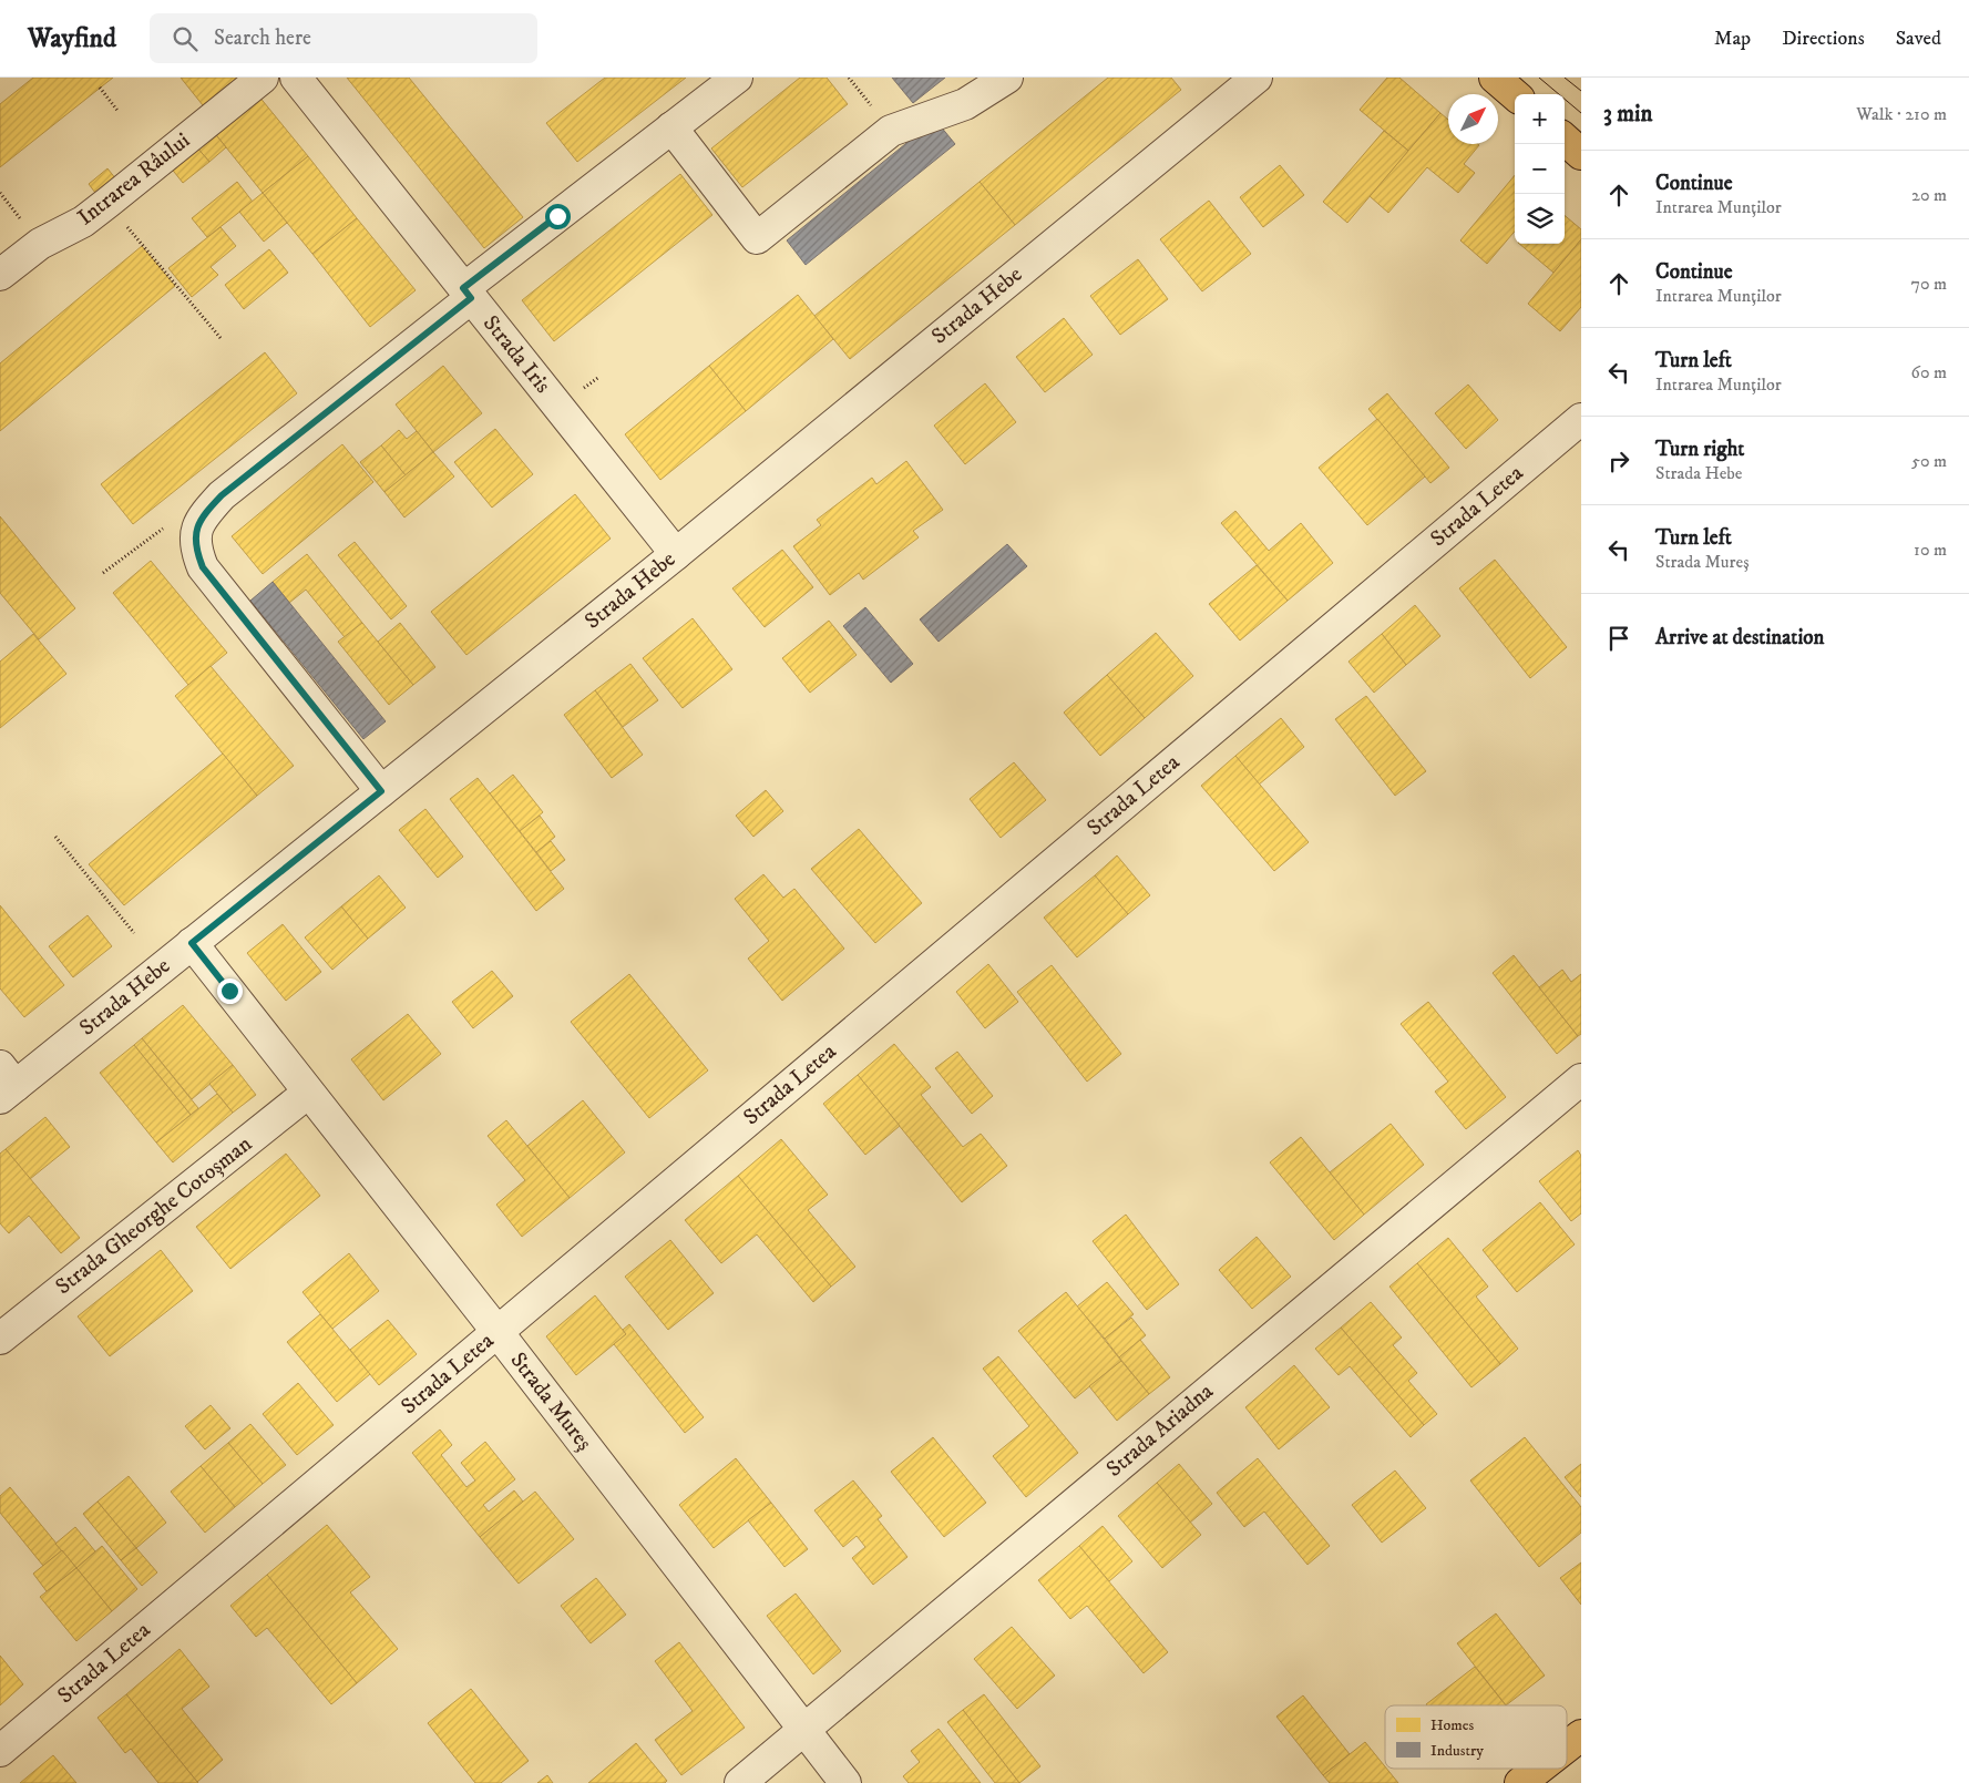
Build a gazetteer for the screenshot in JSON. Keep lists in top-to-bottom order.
{
  "streets": {
    "street": [
      "Intrarea Râului",
      "Strada Hebe",
      "Strada Iris",
      "Strada Letea",
      "Strada Gheorghe Cotoșman",
      "Strada Mureș",
      "Strada Ariadna"
    ]
  },
  "crossings": [
    ["Strada Hebe", "Strada Iris"],
    ["Strada Hebe", "Strada Mureș"],
    ["Strada Letea", "Strada Mureș"],
    ["Strada Gheorghe Cotoșman", "Strada Mureș"],
    ["Strada Mureș", "Strada Ariadna"]
  ],
  "legend": ["Homes", "Industry"],
  "north": "top right",
  "page": {
    "header": "Wayfind",
    "search": "Search here",
    "nav": ["Map", "Directions", "Saved"],
    "heading": ["3 min", "Walk · 210 m"],
    "map_buttons": ["+", "−"],
    "list": [
      ["Continue", "Intrarea Munților", "20 m"],
      ["Continue", "Intrarea Munților", "70 m"],
      ["Turn left", "Intrarea Munților", "60 m"],
      ["Turn right", "Strada Hebe", "50 m"],
      ["Turn left", "Strada Mureș", "10 m"],
      "Arrive at destination"
    ]
  }
}
